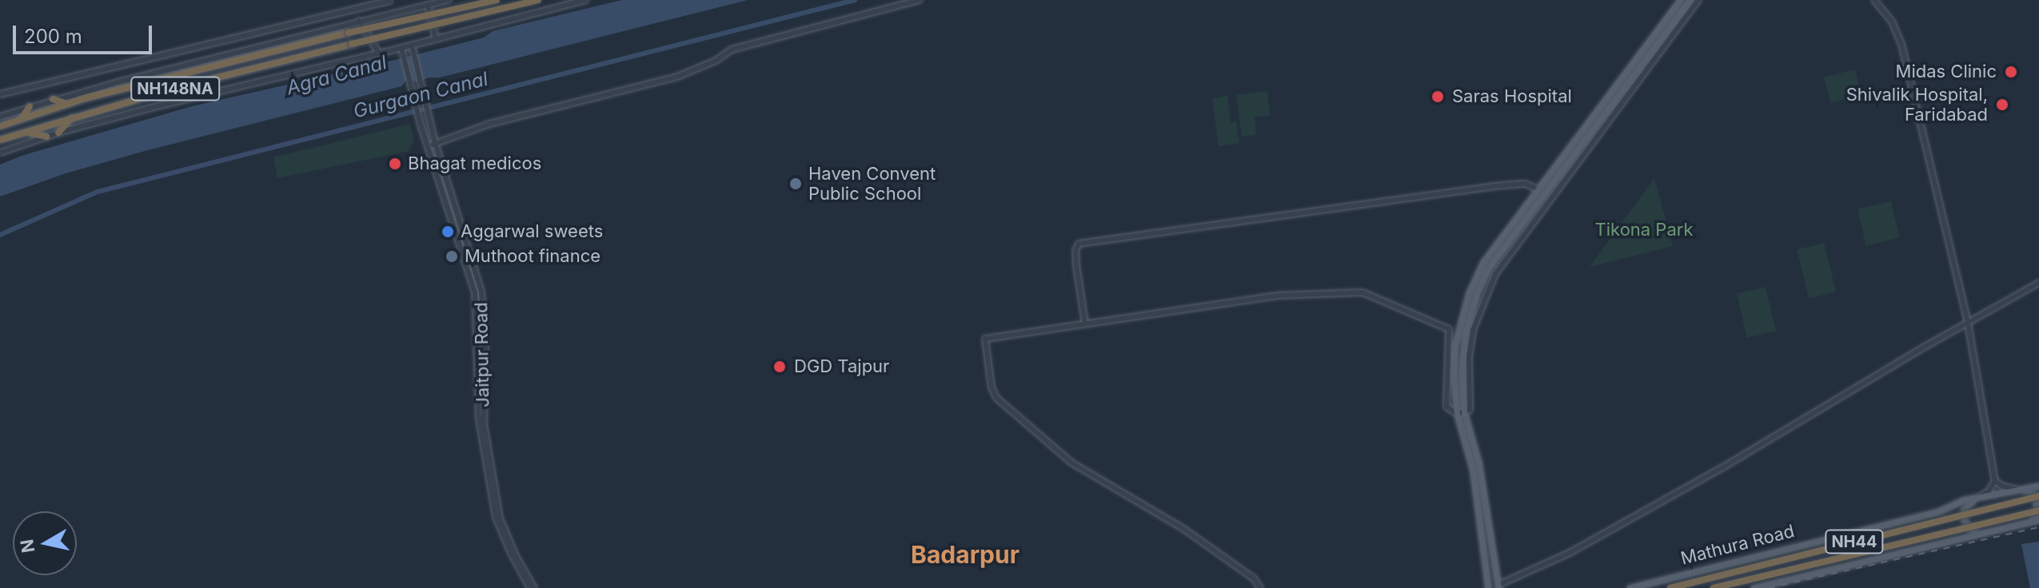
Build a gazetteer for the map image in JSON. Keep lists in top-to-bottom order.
{
  "streets": {
    "highway": ["NH148NA", "NH44", "Mathura Road"],
    "street": ["Jaitpur Road"]
  },
  "districts": ["Badarpur"],
  "water": ["Agra Canal", "Gurgaon Canal"],
  "parks": ["Tikona Park"],
  "places": [
    "Midas Clinic",
    "Saras Hospital",
    "Shivalik Hospital, Faridabad",
    "Bhagat medicos",
    "Haven Convent Public School",
    "Aggarwal sweets",
    "Muthoot finance",
    "DGD Tajpur"
  ],
  "scale_bar": "200 m",
  "north": "left"
}
